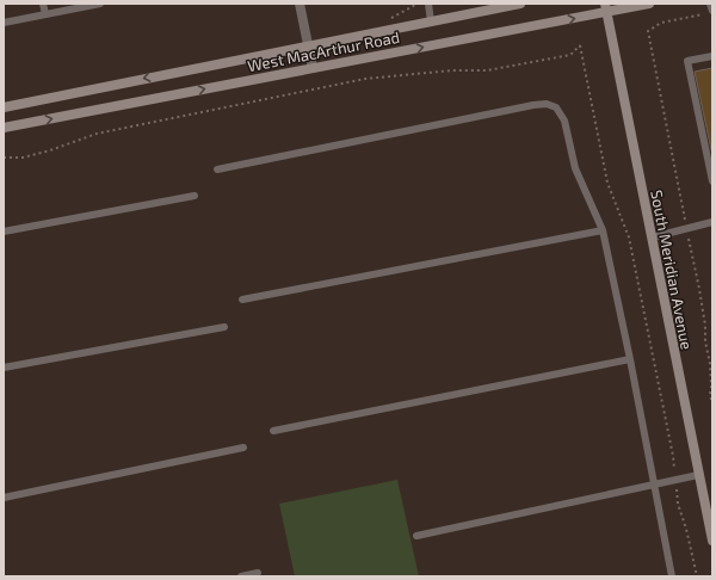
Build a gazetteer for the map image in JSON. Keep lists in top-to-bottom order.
{
  "streets": {
    "street": ["West MacArthur Road", "South Meridian Avenue"]
  },
  "crossings": [
    ["West MacArthur Road", "South Meridian Avenue"]
  ]
}
